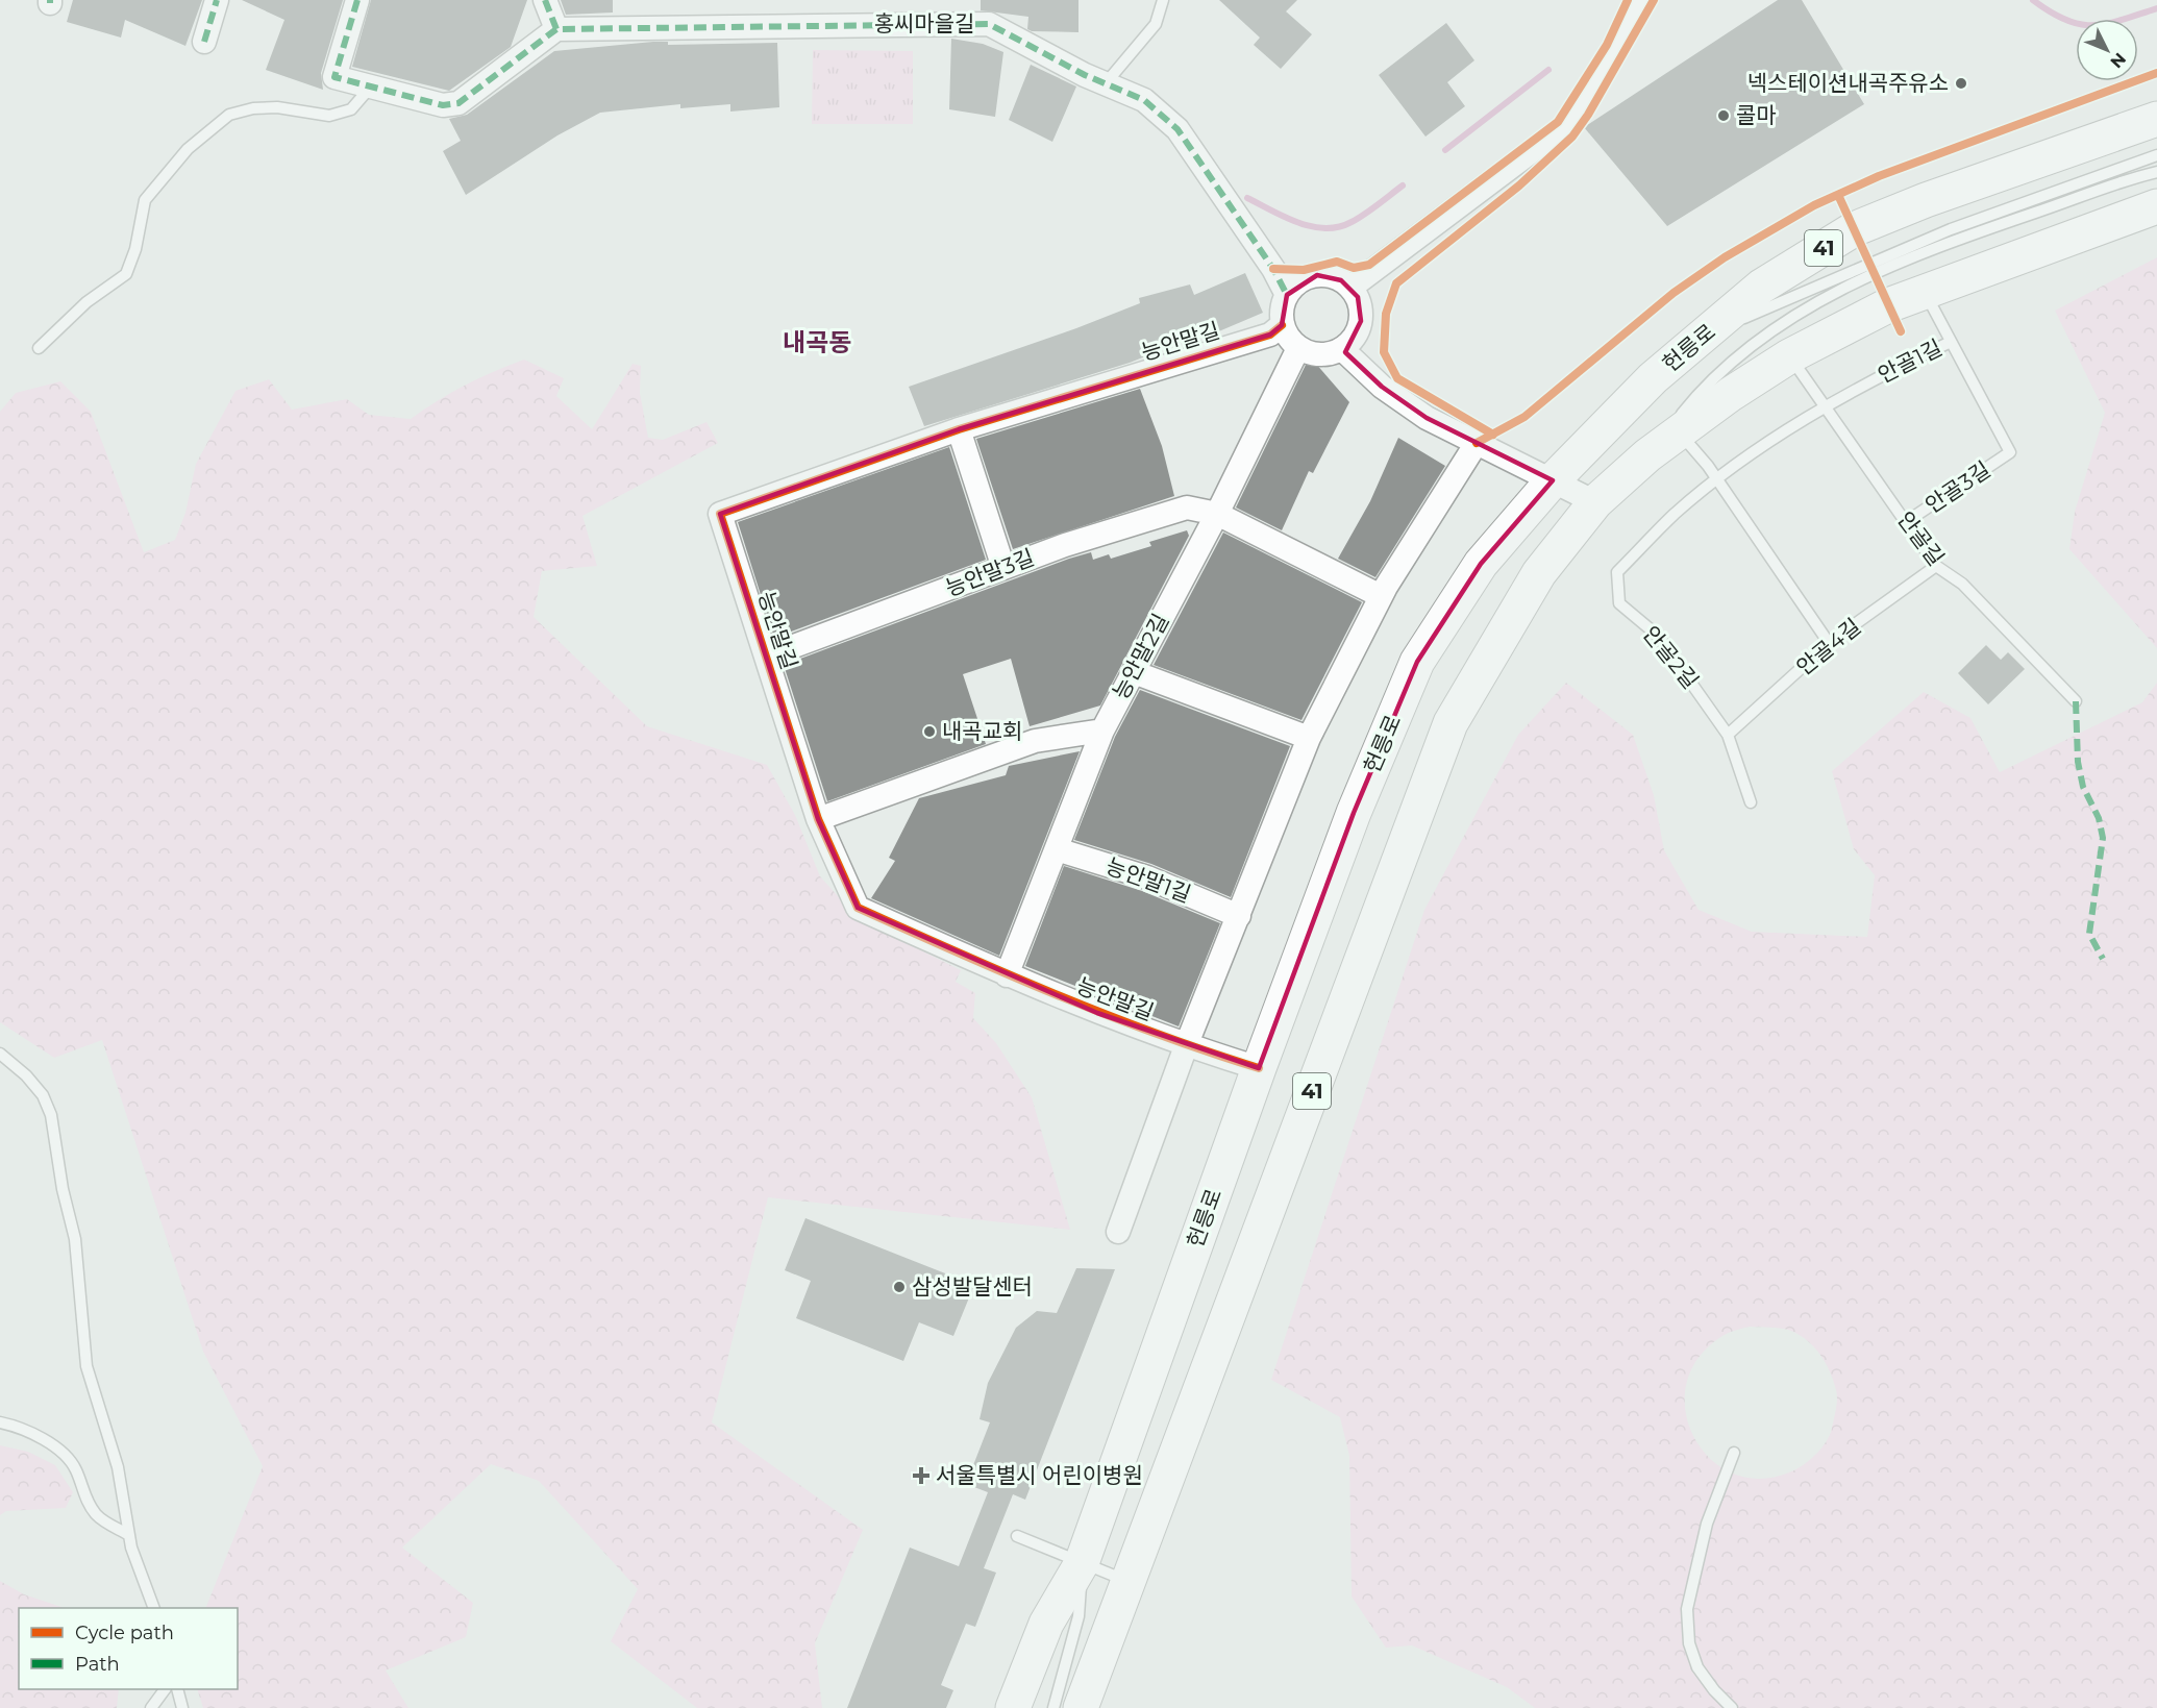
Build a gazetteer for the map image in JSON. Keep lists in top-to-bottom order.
{
  "streets": {
    "main road": ["41", "헌릉로"],
    "street": [
      "홍씨마을길",
      "능안말길",
      "능안말3길",
      "능안말2길",
      "능안말1길"
    ],
    "lane": [
      "안골1길",
      "안골3길",
      "안골길",
      "안골4길",
      "안골2길"
    ]
  },
  "crossings": [
    ["홍씨마을길", "능안말길"],
    ["홍씨마을길", "능안말2길"],
    ["41", "안골길"],
    ["능안말길", "헌릉로"],
    ["능안말길", "능안말3길"],
    ["능안말길", "능안말2길"],
    ["안골1길", "안골3길"],
    ["안골1길", "안골길"],
    ["안골1길", "안골2길"],
    ["안골3길", "안골길"],
    ["안골길", "안골4길"],
    ["안골길", "안골2길"],
    ["능안말3길", "능안말2길"],
    ["안골4길", "안골2길"],
    ["능안말2길", "능안말1길"]
  ],
  "districts": ["내곡동"],
  "places": {
    "other": [
      "넥스테이션내곡주유소",
      "콜마",
      "내곡교회",
      "삼성발달센터"
    ],
    "health": ["서울특별시 어린이병원"]
  },
  "legend": ["Cycle path", "Path"],
  "north": "bottom right"
}
